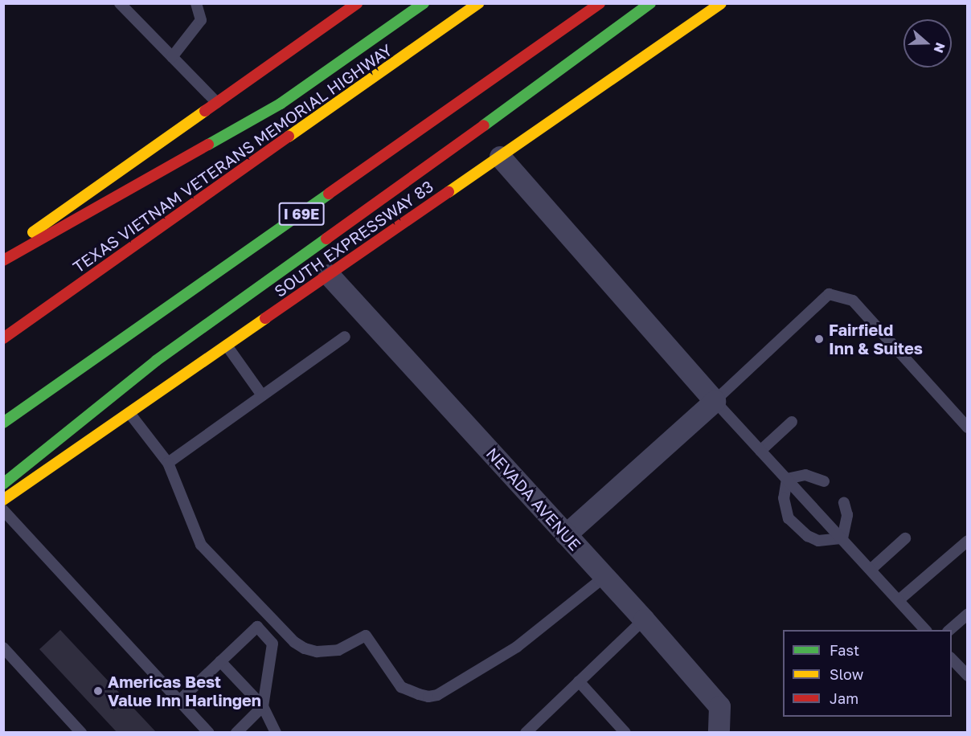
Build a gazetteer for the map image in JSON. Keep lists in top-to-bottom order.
{
  "streets": {
    "main road": ["TEXAS VIETNAM VETERANS MEMORIAL HIGHWAY", "I 69E", "SOUTH EXPRESSWAY 83"],
    "street": ["NEVADA AVENUE"]
  },
  "crossings": [
    ["SOUTH EXPRESSWAY 83", "NEVADA AVENUE"]
  ],
  "places": ["Fairfield Inn & Suites", "Americas Best Value Inn Harlingen"],
  "legend": ["Fast", "Slow", "Jam"],
  "north": "right"
}
